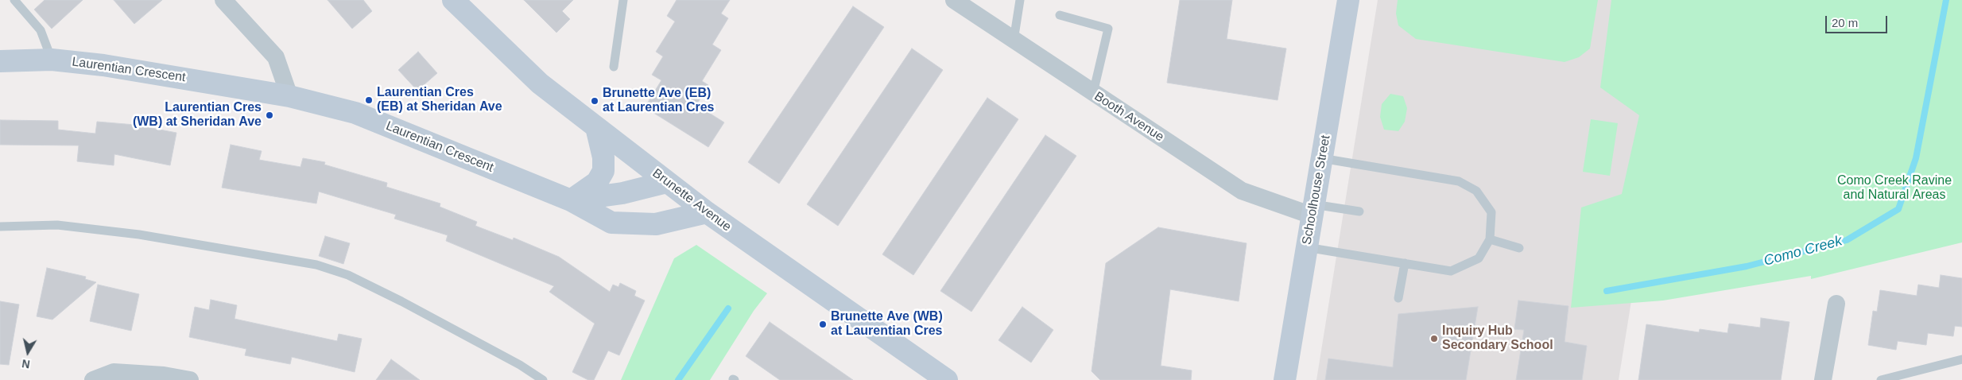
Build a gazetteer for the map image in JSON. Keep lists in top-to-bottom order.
{
  "streets": {
    "main road": ["Laurentian Crescent", "Schoolhouse Street", "Brunette Avenue"],
    "street": ["Booth Avenue"]
  },
  "crossings": [
    ["Laurentian Crescent", "Brunette Avenue"],
    ["Booth Avenue", "Schoolhouse Street"]
  ],
  "water": ["Como Creek"],
  "parks": ["Como Creek Ravine and Natural Areas"],
  "places": [
    "Laurentian Cres (EB) at Sheridan Ave",
    "Brunette Ave (EB) at Laurentian Cres",
    "Laurentian Cres (WB) at Sheridan Ave",
    "Brunette Ave (WB) at Laurentian Cres",
    "Inquiry Hub Secondary School"
  ],
  "scale_bar": "20 m",
  "north": "bottom"
}
